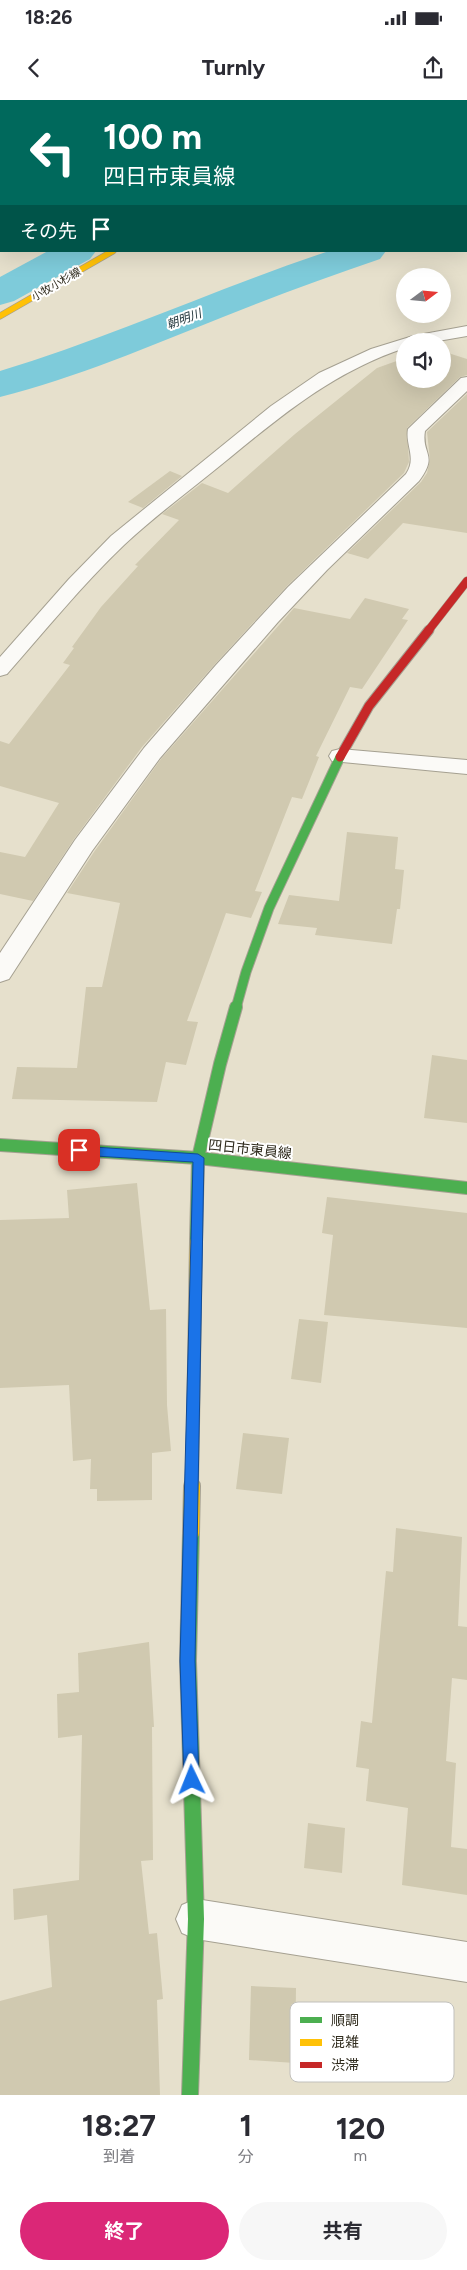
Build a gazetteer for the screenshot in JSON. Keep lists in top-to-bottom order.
{
  "streets": {
    "street": ["小牧小杉線", "四日市東員線"]
  },
  "water": ["朝明川"],
  "legend": ["順調", "混雑", "渋滞"],
  "north": "right",
  "page": {
    "status": "18:26",
    "header": "Turnly",
    "turn": ["100 m", "四日市東員線"],
    "then": "その先",
    "eta": [
      "18:27",
      "到着",
      "1",
      "分",
      "120",
      "m"
    ],
    "buttons": ["終了", "共有"]
  }
}
